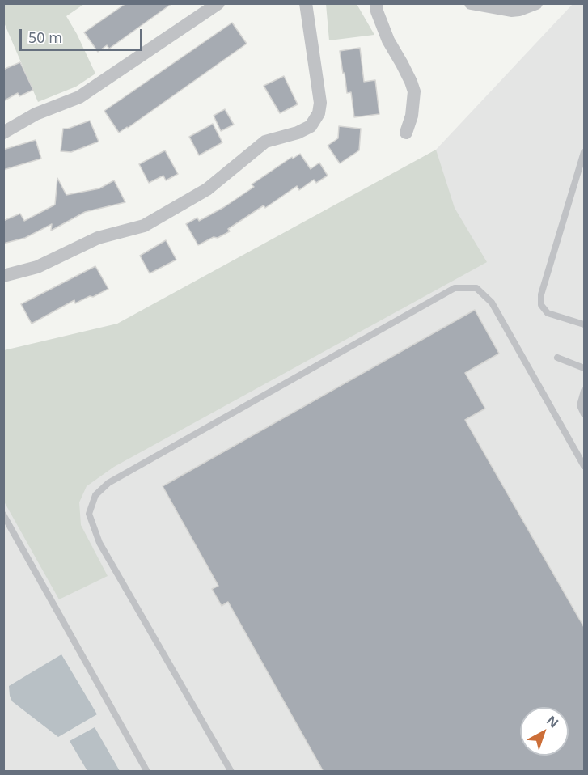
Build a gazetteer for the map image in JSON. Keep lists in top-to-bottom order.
{
  "scale_bar": "50 m",
  "north": "top right"
}
